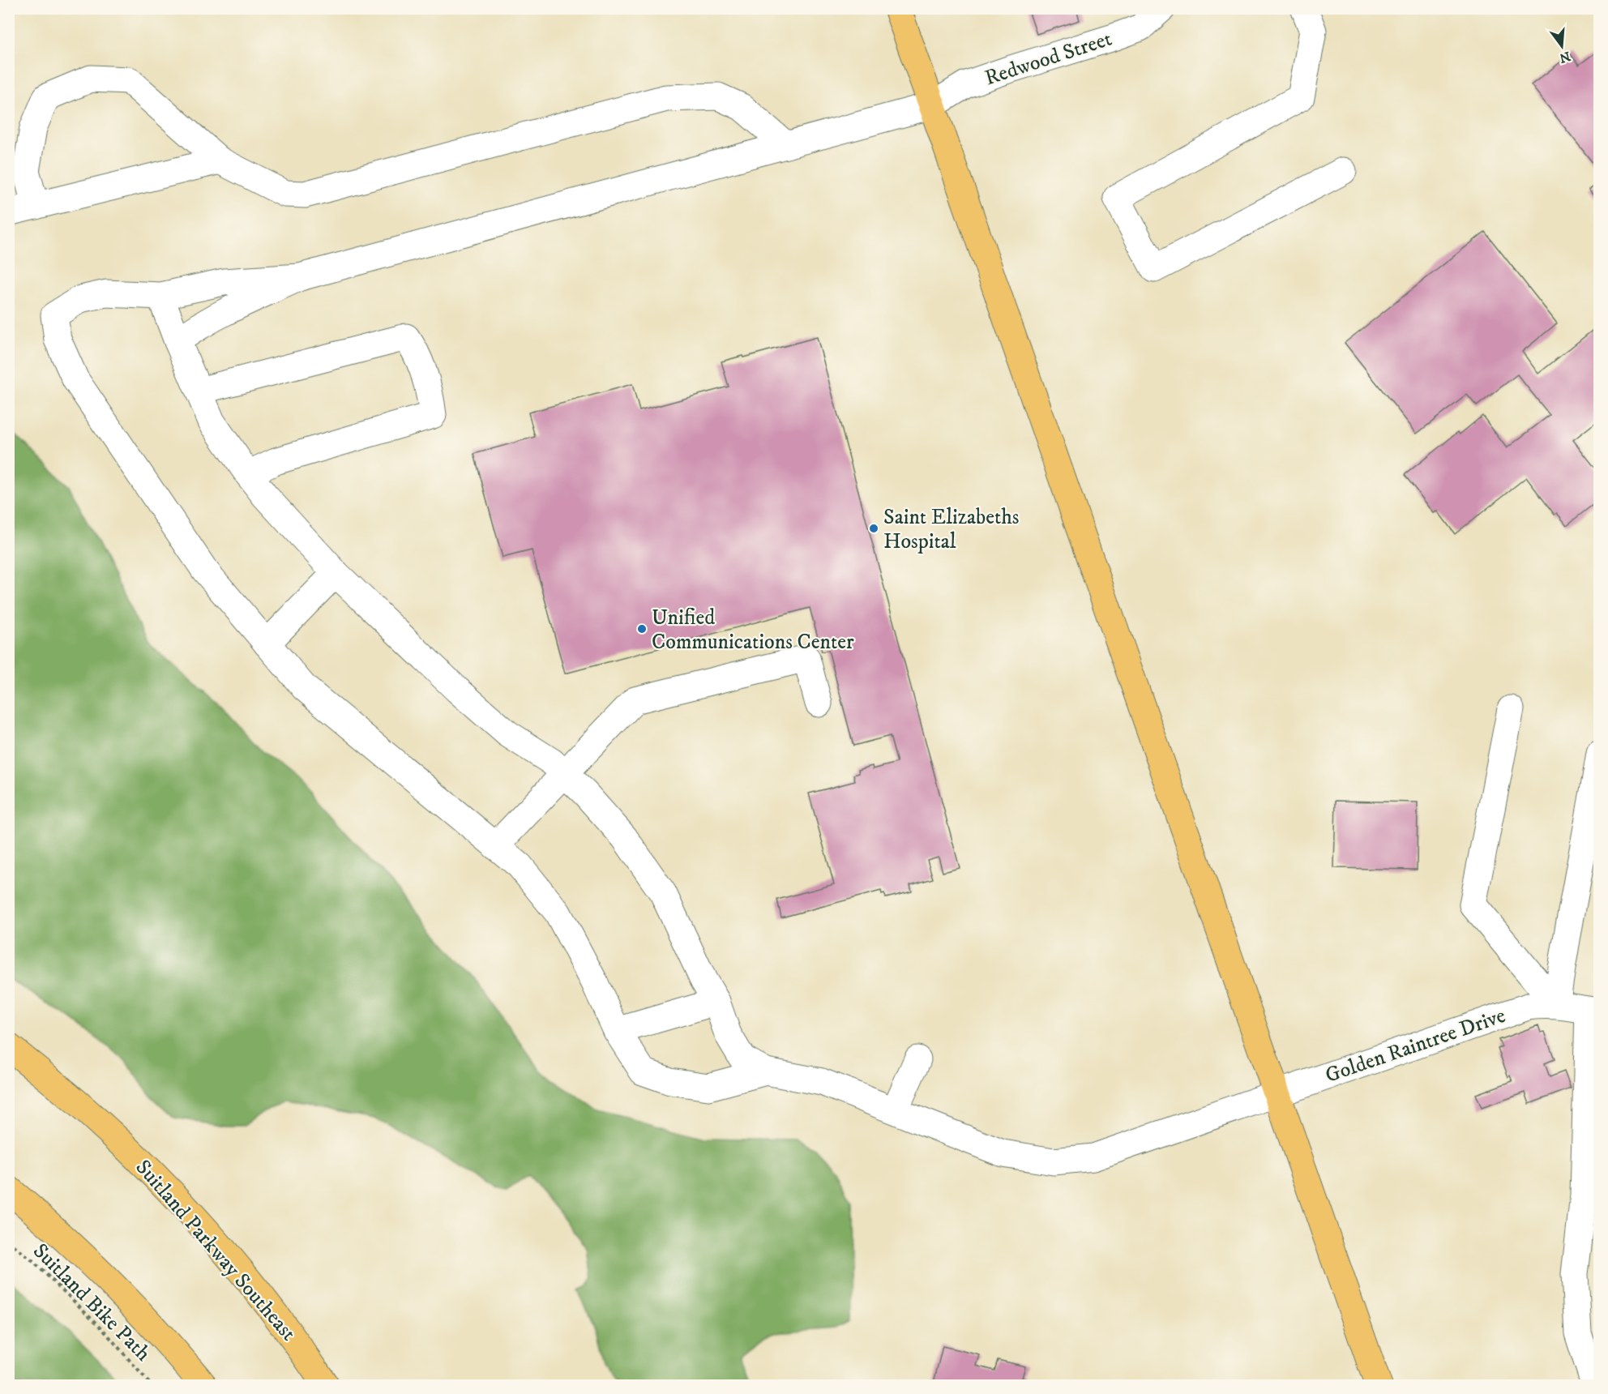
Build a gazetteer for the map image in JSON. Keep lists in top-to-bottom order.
{
  "streets": {
    "main road": ["Suitland Parkway Southeast"],
    "lane": ["Redwood Street", "Golden Raintree Drive"],
    "path": ["Suitland Bike Path"]
  },
  "places": ["Saint Elizabeths Hospital", "Unified Communications Center"],
  "north": "bottom"
}
